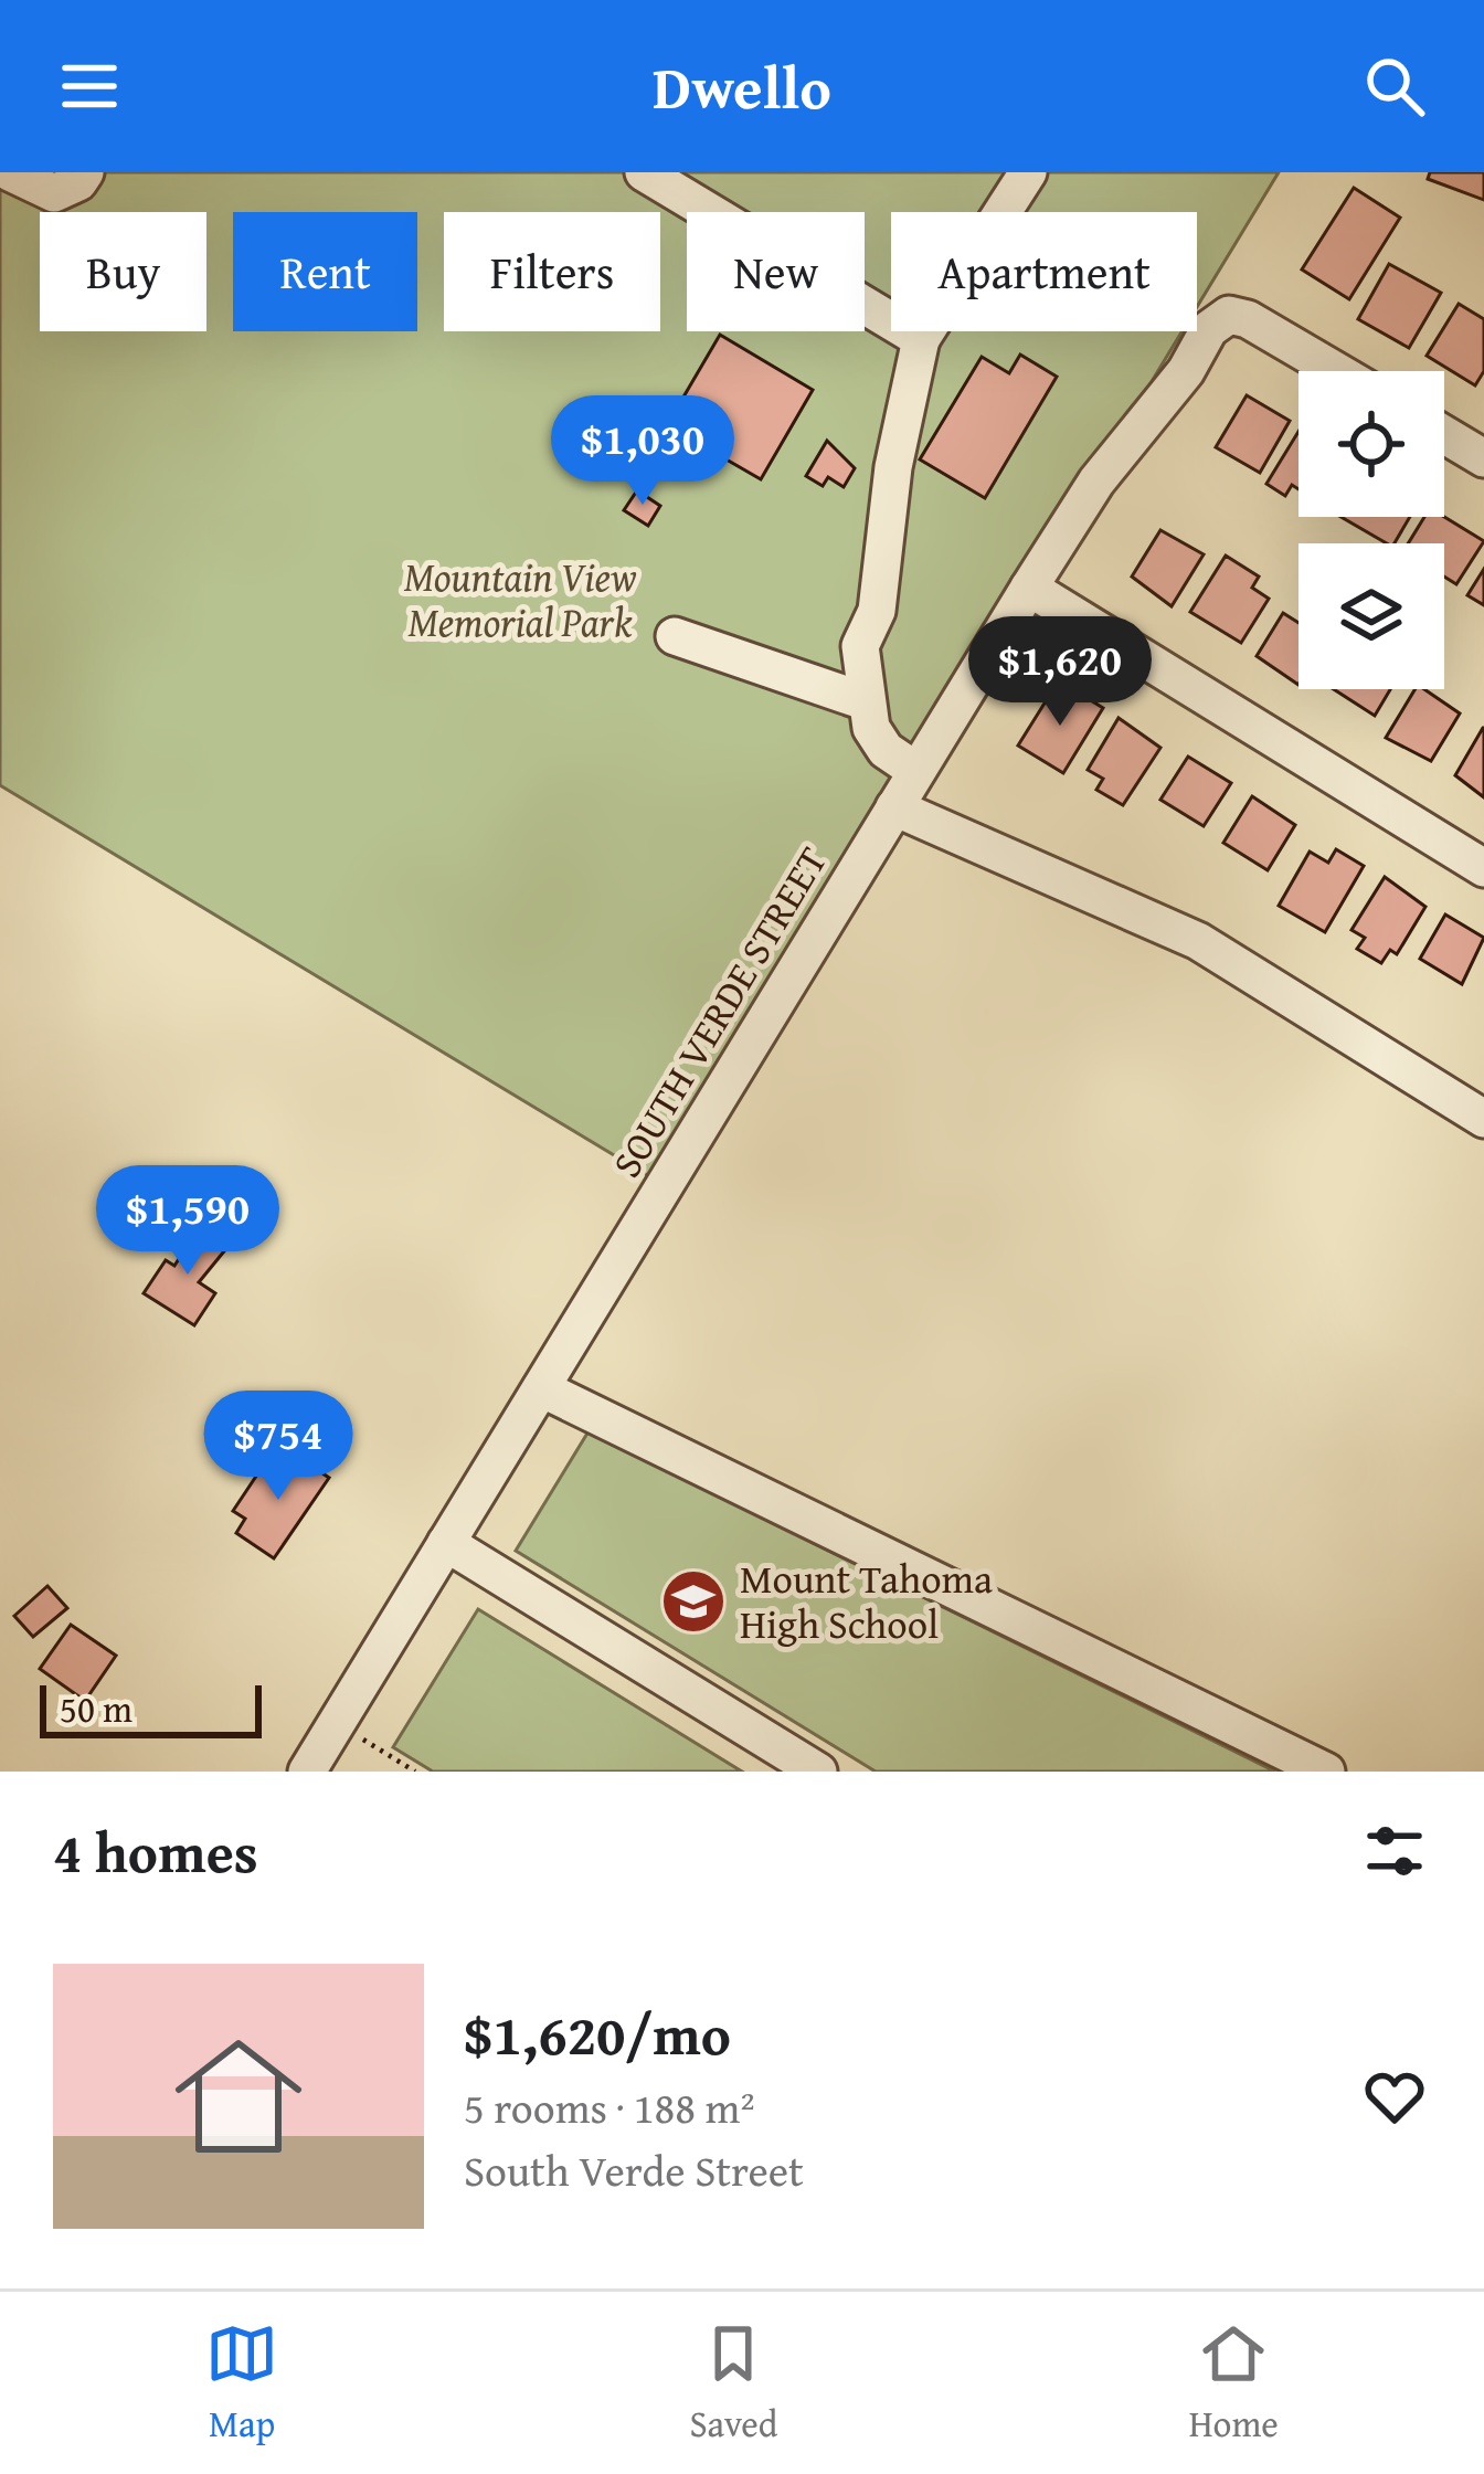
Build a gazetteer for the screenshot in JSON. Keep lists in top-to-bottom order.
{
  "streets": {
    "street": ["SOUTH VERDE STREET"]
  },
  "parks": ["Mountain View Memorial Park"],
  "places": {
    "school or university": ["Mount Tahoma High School"]
  },
  "scale_bar": "50 m",
  "page": {
    "header": "Dwello",
    "chip": [
      "Buy",
      "Rent",
      "Filters",
      "New",
      "Apartment"
    ],
    "price": [
      "$1,030",
      "$1,620",
      "$1,590",
      "$754"
    ],
    "scale": "50 m",
    "heading": "4 homes",
    "list": [
      {
        "name": "$1,620/mo",
        "note": "5 rooms · 188 m² · South Verde Street"
      }
    ],
    "tabs": ["Map", "Saved", "Home"]
  }
}
